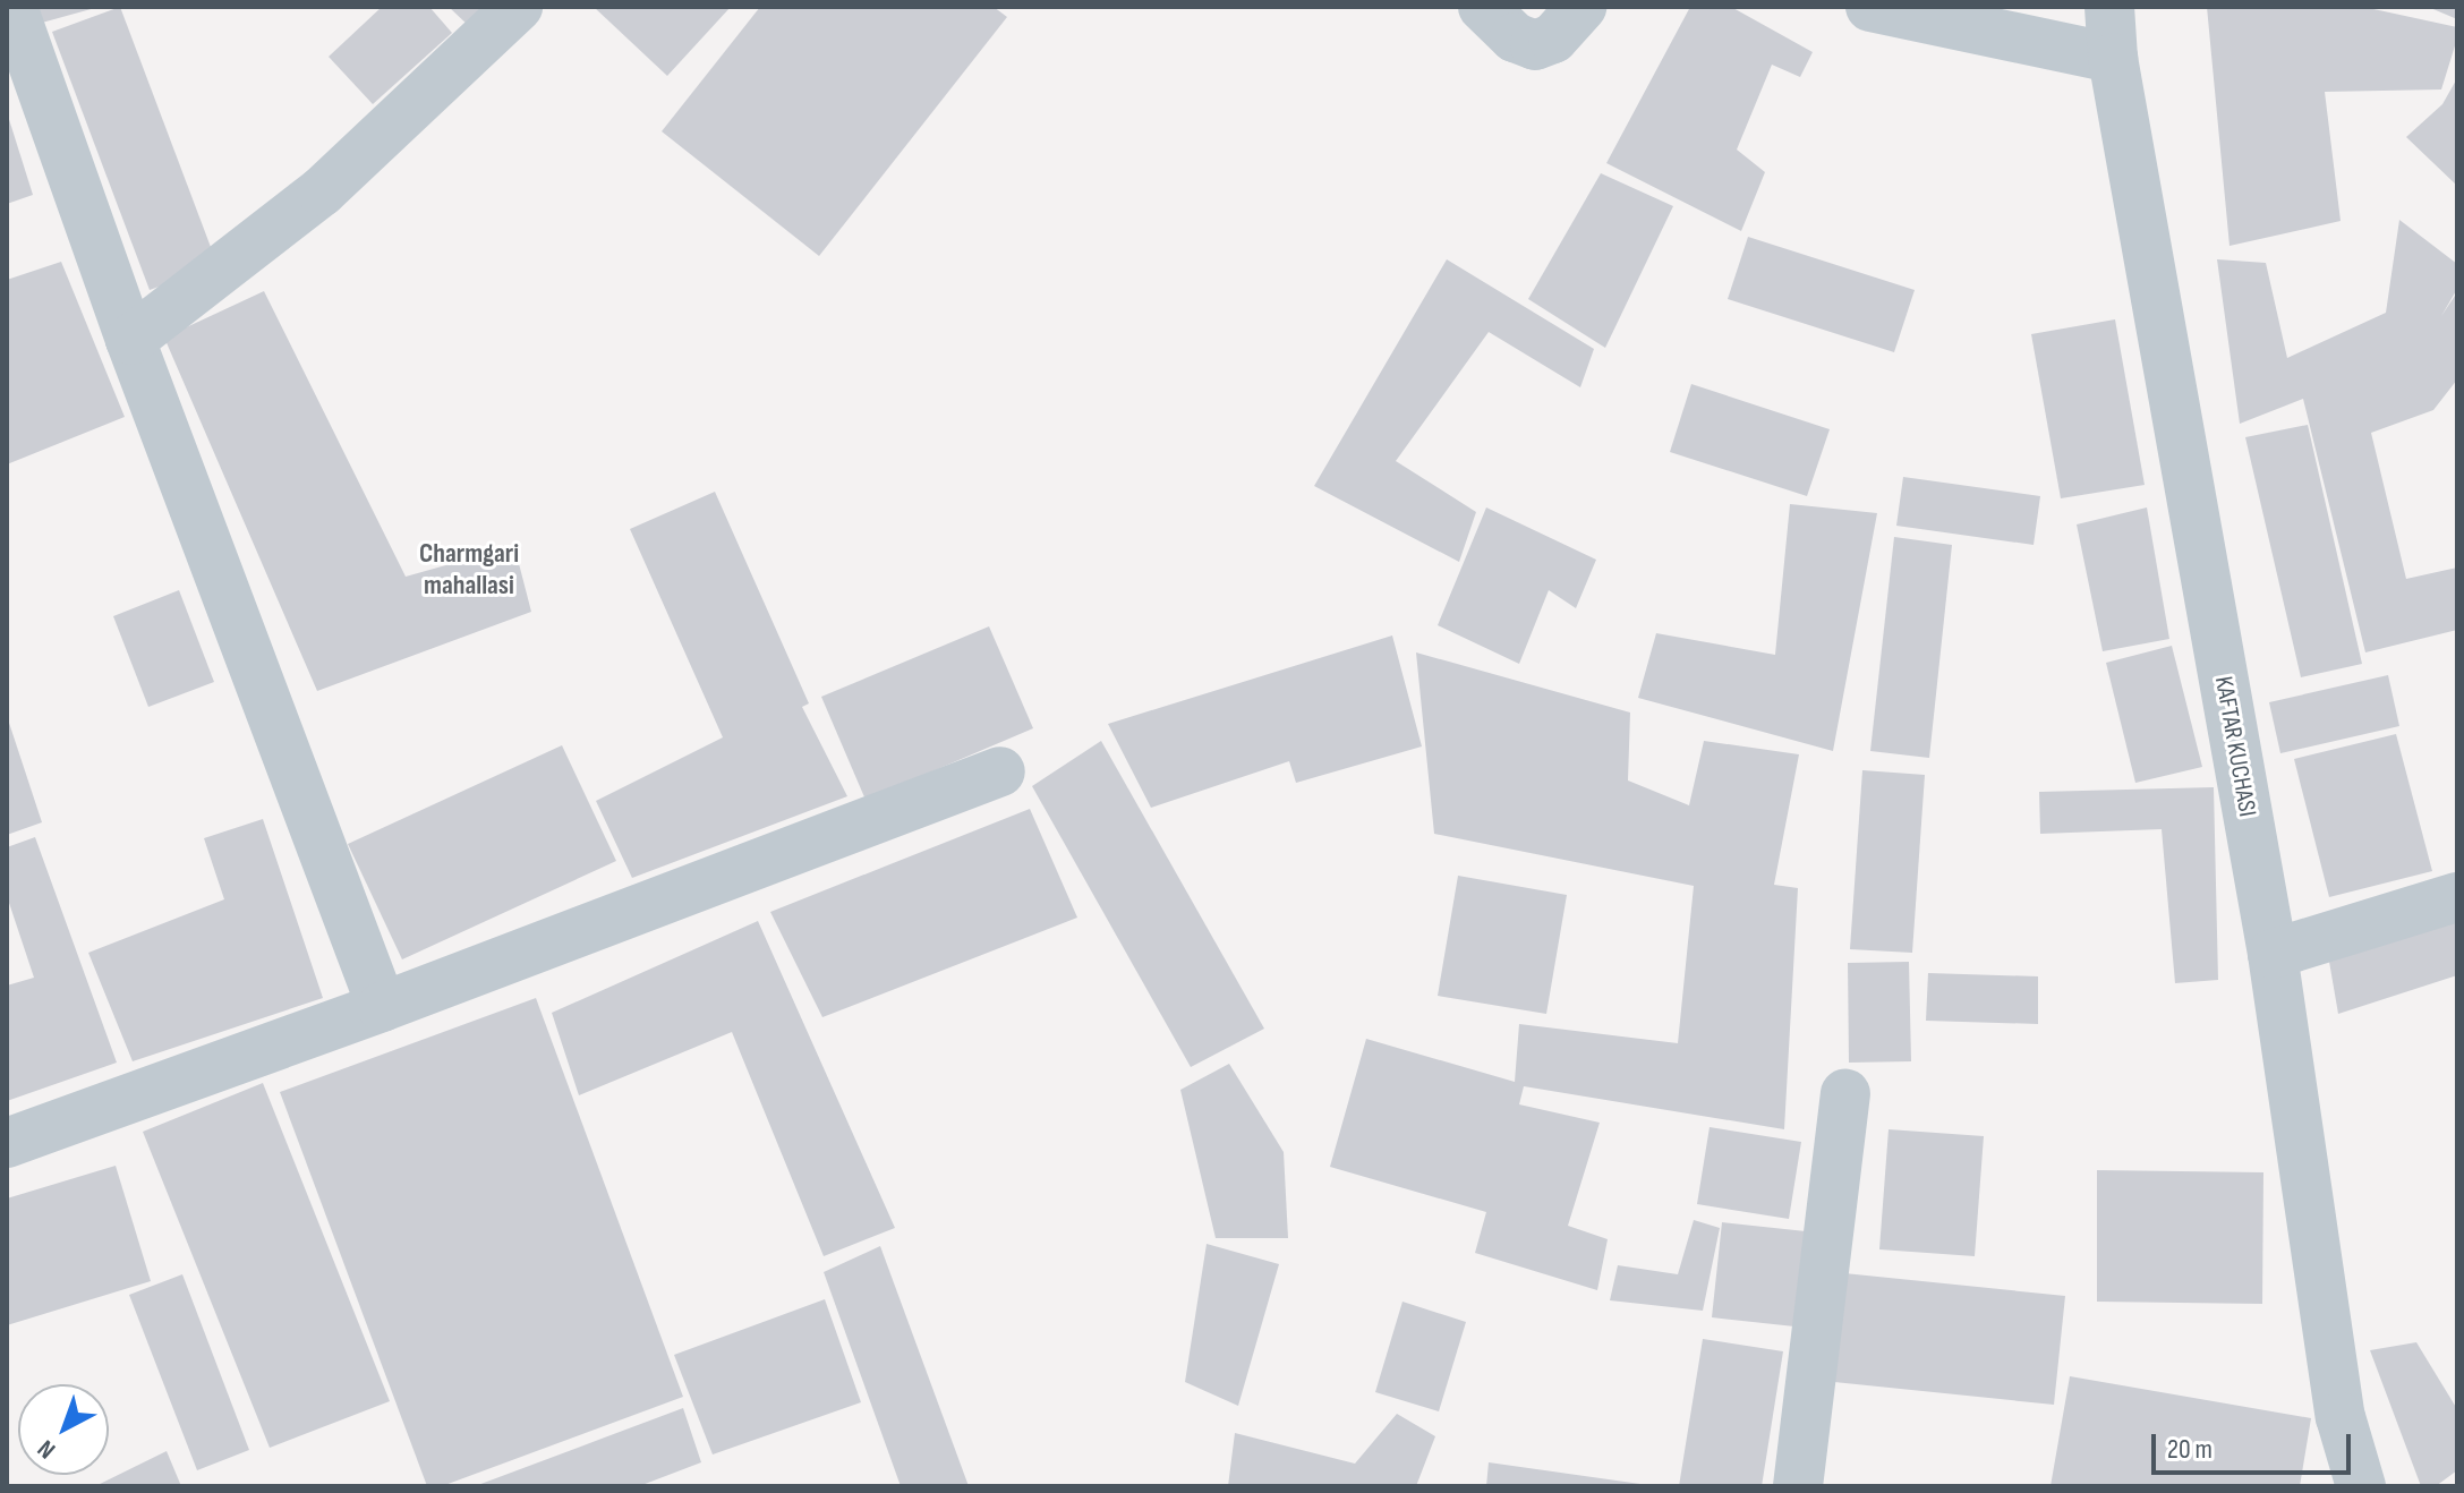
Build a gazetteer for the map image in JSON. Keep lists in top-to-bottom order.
{
  "streets": {
    "street": ["KAFTAR KUCHASI"]
  },
  "districts": ["Charmgari mahallasi"],
  "scale_bar": "20 m",
  "north": "bottom left"
}
